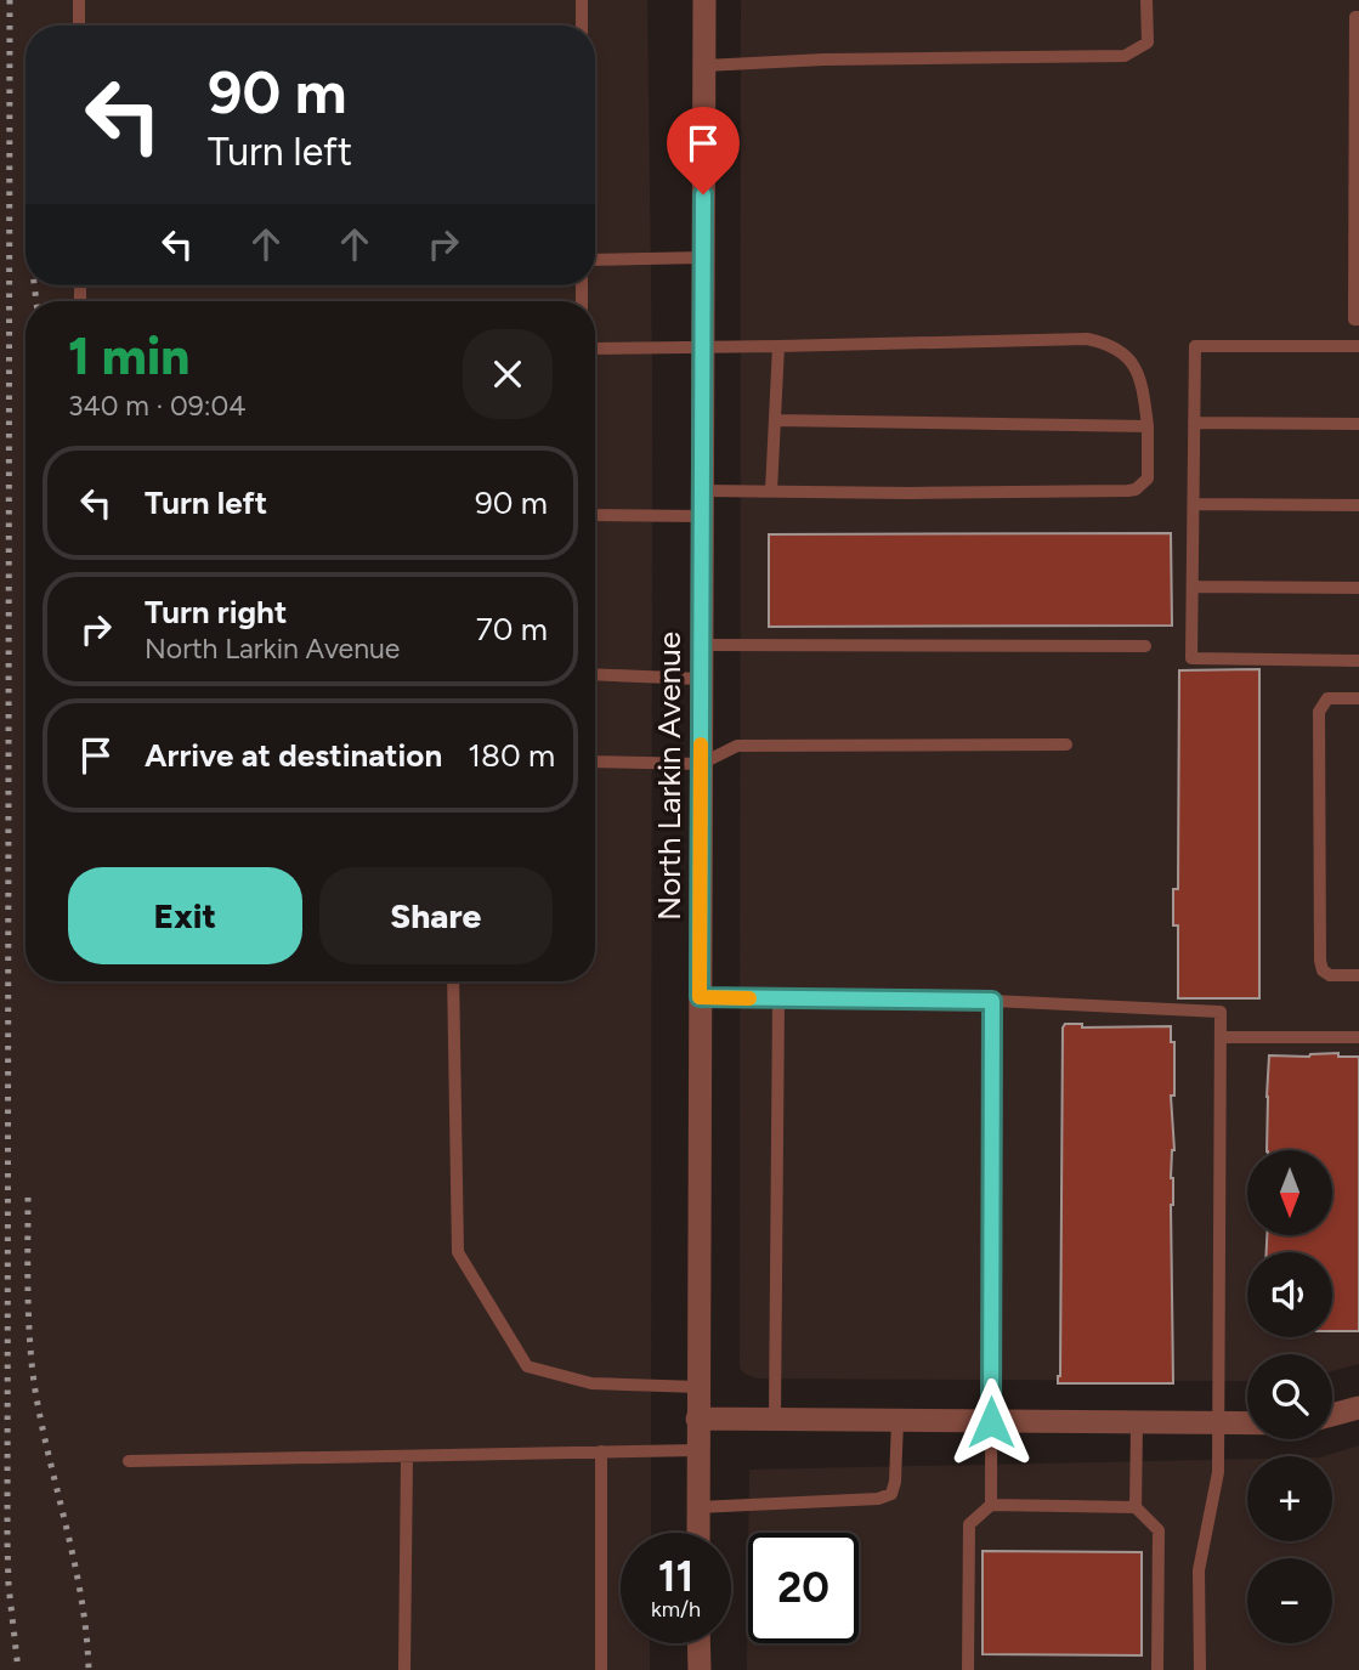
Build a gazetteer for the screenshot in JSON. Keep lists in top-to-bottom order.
{
  "streets": {
    "street": ["North Larkin Avenue"]
  },
  "north": "bottom",
  "page": {
    "turn": ["90 m", "Turn left"],
    "heading": ["1 min", "340 m · 09:04"],
    "list": [
      {
        "name": "Turn left",
        "value": "90 m"
      },
      {
        "name": "Turn right",
        "note": "North Larkin Avenue",
        "value": "70 m"
      },
      {
        "name": "Arrive at destination",
        "value": "180 m"
      }
    ],
    "buttons": ["Exit", "Share"],
    "map_buttons": ["+", "−"],
    "speed": "11 km/h",
    "limit": "20"
  }
}
